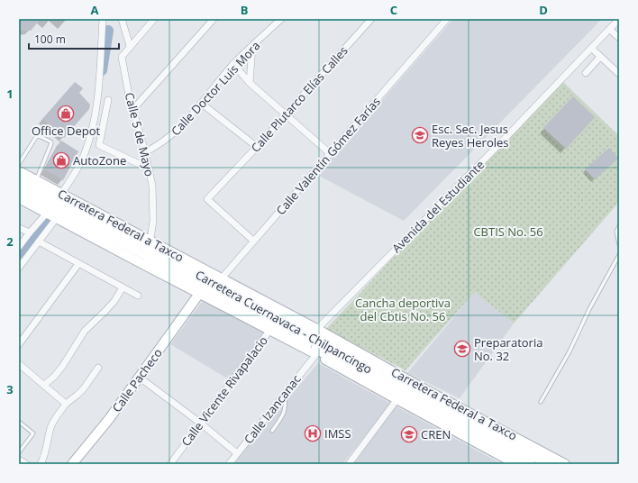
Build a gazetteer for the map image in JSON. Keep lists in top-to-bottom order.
{
  "streets": {
    "main road": ["Carretera Cuernavaca - Chilpancingo"],
    "street": [
      "Calle Doctor Luis Mora",
      "Calle Plutarco Elías Calles",
      "Calle 5 de Mayo",
      "Calle Valentín Gómez Farías",
      "Avenida del Estudiante",
      "Carretera Federal a Taxco",
      "Calle Pacheco",
      "Calle Vicente Rivapalacio",
      "Calle Izancanac"
    ]
  },
  "crossings": [
    ["Calle Doctor Luis Mora", "Calle 5 de Mayo"],
    ["Calle Plutarco Elías Calles", "Calle Valentín Gómez Farías"],
    ["Calle 5 de Mayo", "Carretera Federal a Taxco"],
    ["Calle 5 de Mayo", "Carretera Cuernavaca - Chilpancingo"],
    ["Calle Valentín Gómez Farías", "Carretera Federal a Taxco"],
    ["Calle Valentín Gómez Farías", "Carretera Cuernavaca - Chilpancingo"],
    ["Calle Valentín Gómez Farías", "Calle Pacheco"],
    ["Avenida del Estudiante", "Carretera Federal a Taxco"],
    ["Avenida del Estudiante", "Carretera Cuernavaca - Chilpancingo"],
    ["Avenida del Estudiante", "Calle Izancanac"],
    ["Carretera Federal a Taxco", "Carretera Cuernavaca - Chilpancingo"],
    ["Carretera Federal a Taxco", "Calle Pacheco"],
    ["Carretera Federal a Taxco", "Calle Izancanac"],
    ["Carretera Cuernavaca - Chilpancingo", "Calle Pacheco"],
    ["Carretera Cuernavaca - Chilpancingo", "Calle Vicente Rivapalacio"],
    ["Carretera Cuernavaca - Chilpancingo", "Calle Izancanac"]
  ],
  "parks": ["CBTIS No. 56", "Cancha deportiva del Cbtis No. 56"],
  "places": {
    "shop": ["Office Depot", "AutoZone"],
    "school or university": ["Esc. Sec. Jesus Reyes Heroles", "Preparatoria No. 32", "CREN"],
    "hospital": ["IMSS"]
  },
  "scale_bar": "100 m",
  "grid": {
    "columns": [
      "A",
      "B",
      "C",
      "D"
    ],
    "rows": ["1", "2", "3"]
  }
}
